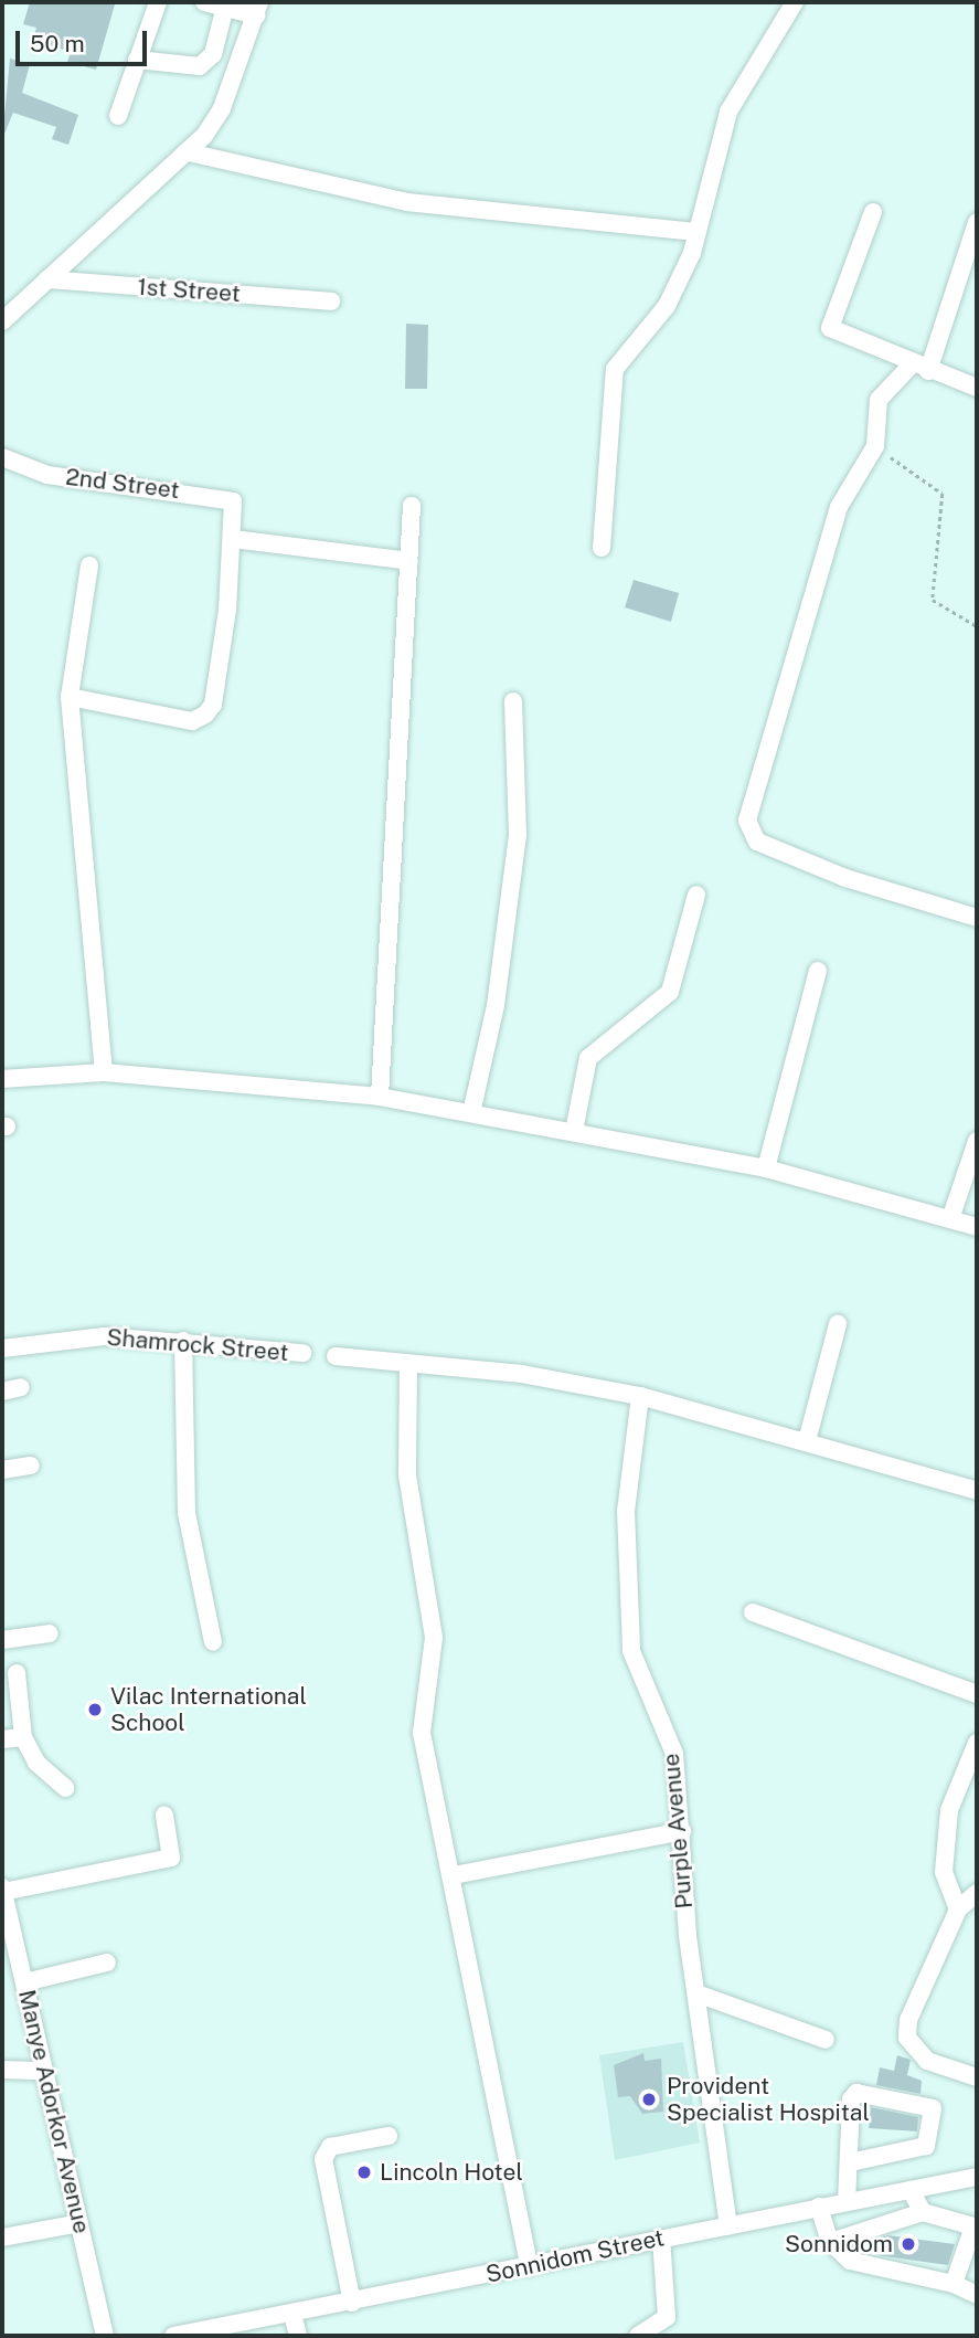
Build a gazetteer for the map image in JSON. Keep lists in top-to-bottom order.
{
  "streets": {
    "street": [
      "1st Street",
      "2nd Street",
      "Shamrock Street",
      "Purple Avenue",
      "Manye Adorkor Avenue",
      "Sonnidom Street"
    ]
  },
  "crossings": [
    ["Purple Avenue", "Sonnidom Street"]
  ],
  "places": [
    "Vilac International School",
    "Provident Specialist Hospital",
    "Lincoln Hotel",
    "Sonnidom"
  ],
  "scale_bar": "50 m"
}
